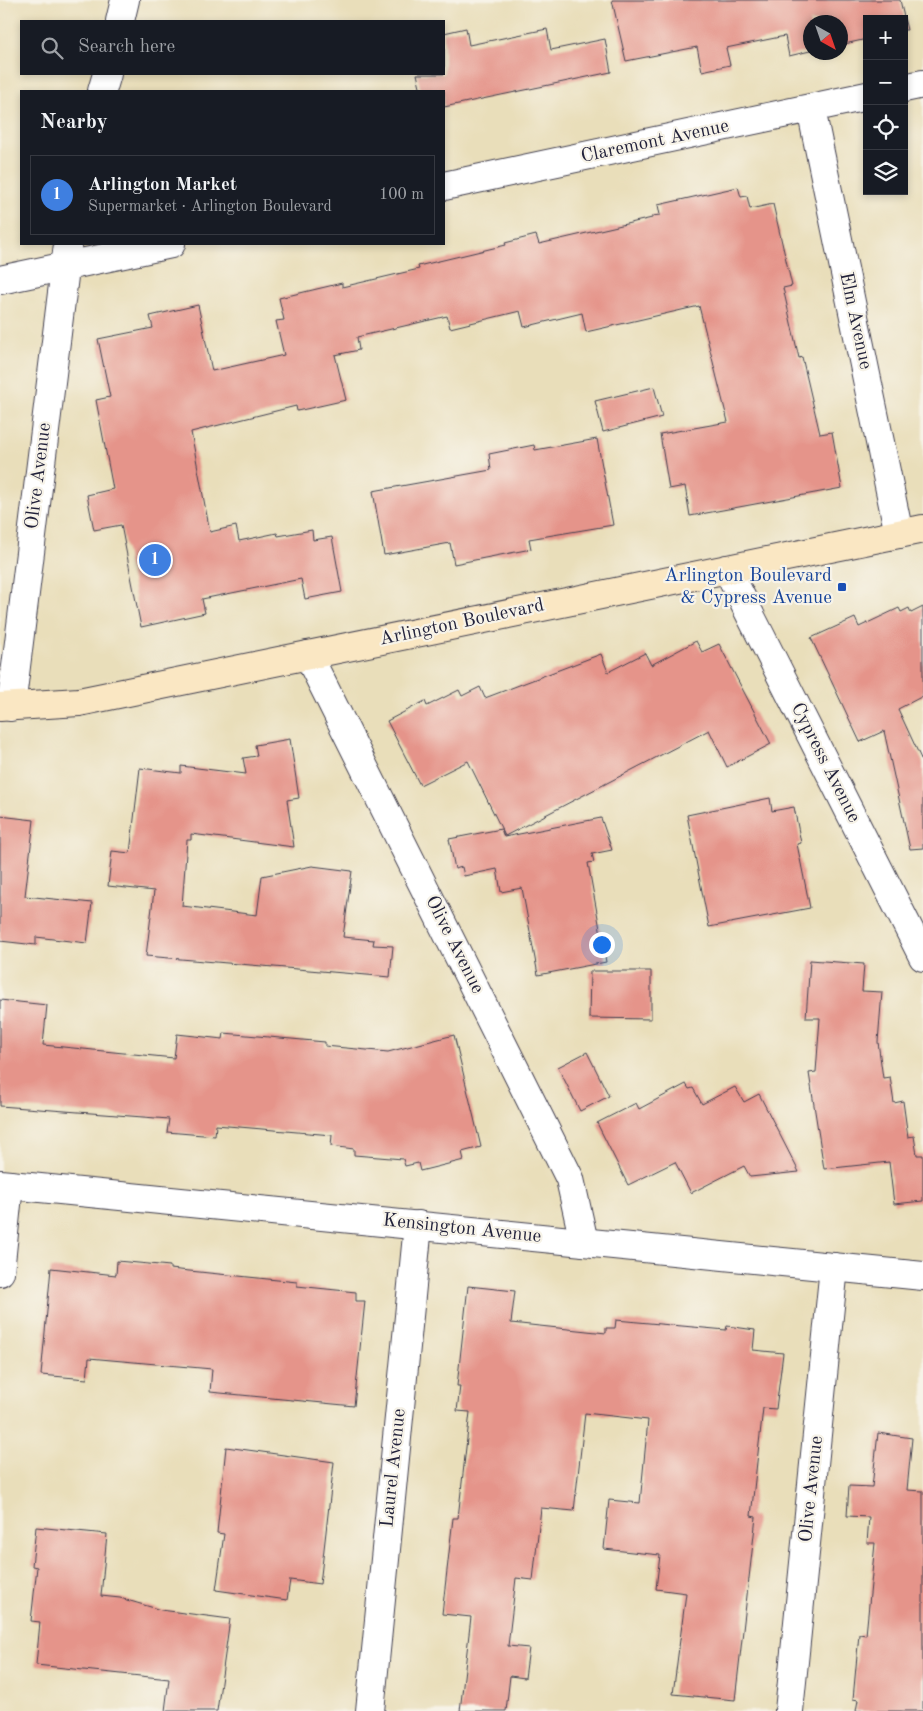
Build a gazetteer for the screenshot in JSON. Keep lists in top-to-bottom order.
{
  "streets": {
    "main road": ["Arlington Boulevard"],
    "street": [
      "Claremont Avenue",
      "Elm Avenue",
      "Olive Avenue",
      "Cypress Avenue",
      "Kensington Avenue",
      "Laurel Avenue"
    ]
  },
  "crossings": [
    ["Claremont Avenue", "Elm Avenue"],
    ["Elm Avenue", "Arlington Boulevard"],
    ["Olive Avenue", "Arlington Boulevard"],
    ["Olive Avenue", "Kensington Avenue"],
    ["Arlington Boulevard", "Cypress Avenue"],
    ["Kensington Avenue", "Laurel Avenue"]
  ],
  "places": {
    "transit": ["Arlington Boulevard & Cypress Avenue"]
  },
  "north": "bottom right",
  "page": {
    "map_buttons": ["+", "−"],
    "search": "Search here",
    "heading": "Nearby",
    "list": [
      {
        "mark": "1",
        "name": "Arlington Market",
        "note": "Supermarket · Arlington Boulevard",
        "value": "100 m"
      }
    ],
    "pins": "1"
  }
}
